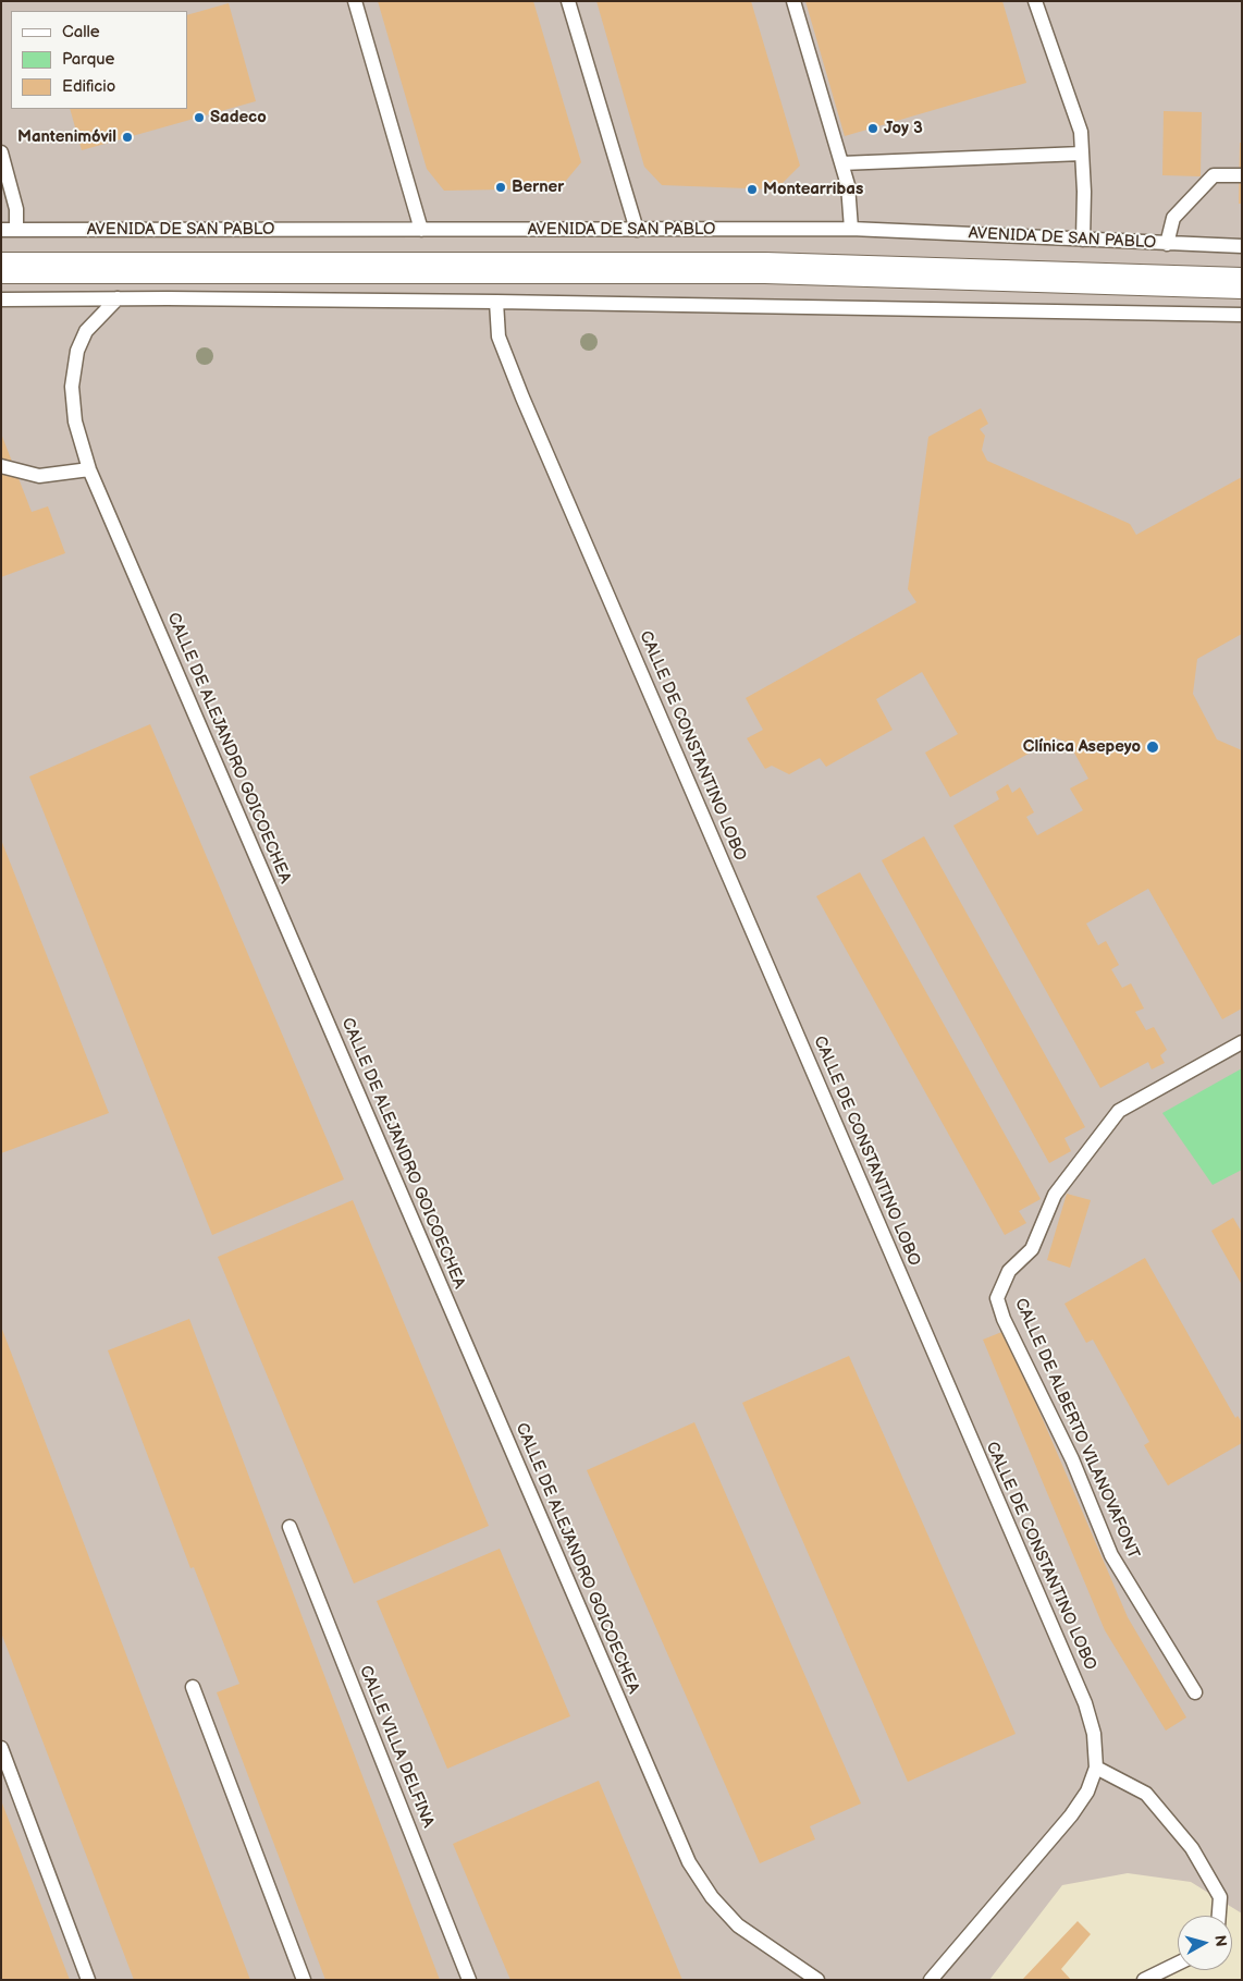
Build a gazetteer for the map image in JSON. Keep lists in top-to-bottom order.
{
  "streets": {
    "lane": [
      "AVENIDA DE SAN PABLO",
      "CALLE DE CONSTANTINO LOBO",
      "CALLE DE ALEJANDRO GOICOECHEA",
      "CALLE DE ALBERTO VILANOVAFONT",
      "CALLE VILLA DELFINA"
    ]
  },
  "places": [
    "Sadeco",
    "Joy 3",
    "Mantenimóvil",
    "Berner",
    "Montearribas",
    "Clínica Asepeyo"
  ],
  "legend": ["Calle", "Parque", "Edificio"],
  "north": "right"
}
